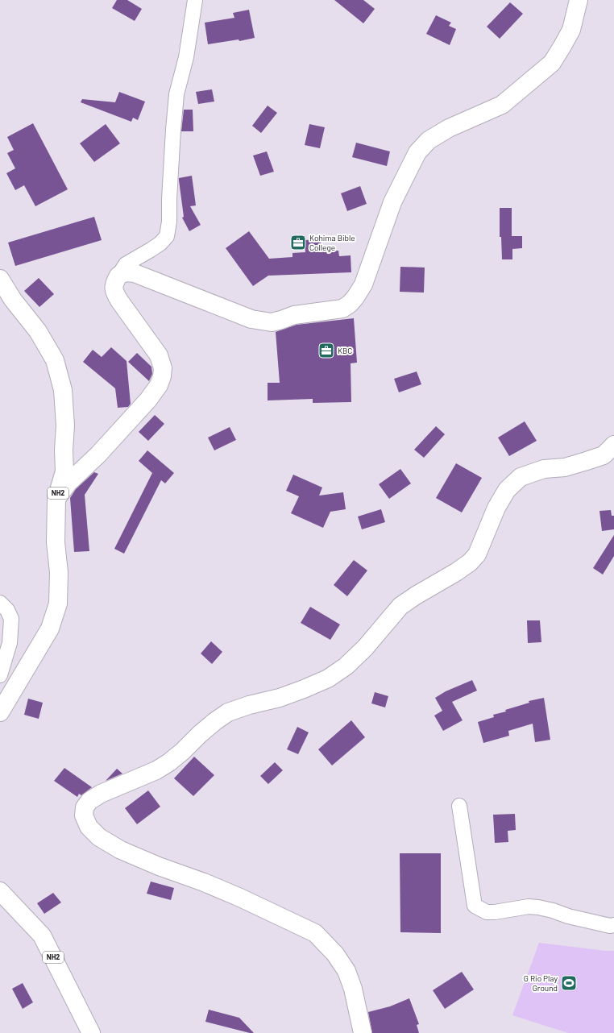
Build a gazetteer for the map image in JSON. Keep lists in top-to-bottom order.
{
  "streets": {
    "main road": ["NH2"]
  },
  "places": {
    "office": ["Kohima Bible College", "KBC"],
    "sports": ["G Rio Play Ground"]
  }
}
